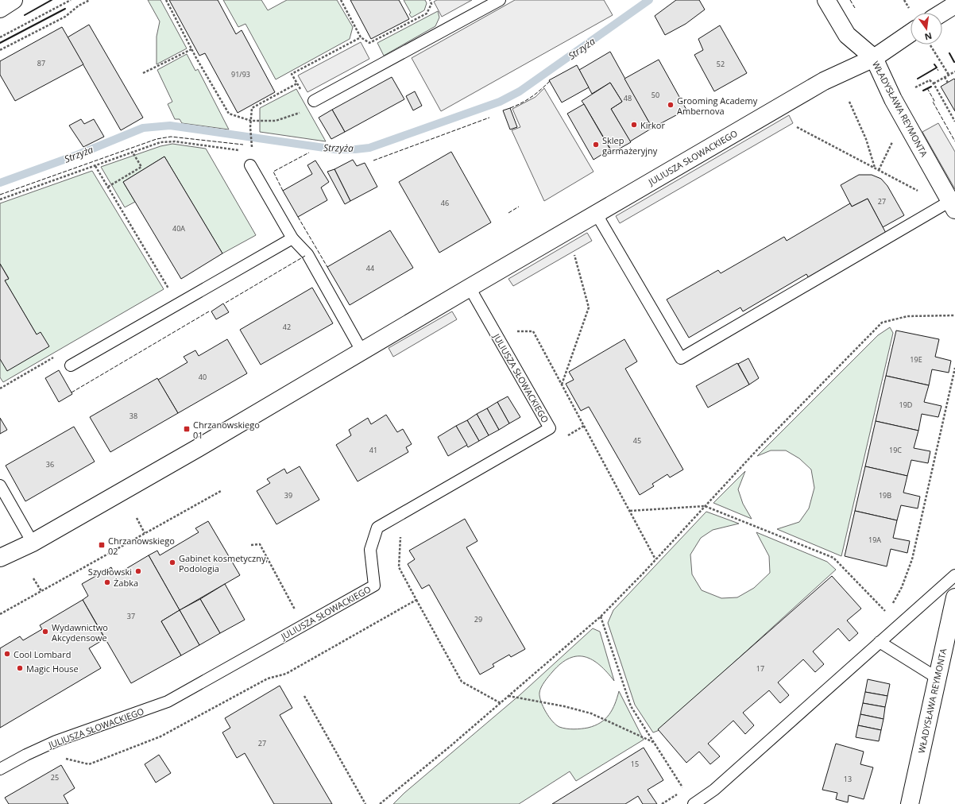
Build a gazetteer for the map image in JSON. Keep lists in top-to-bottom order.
{
  "streets": {
    "street": ["WŁADYSŁAWA REYMONTA", "JULIUSZA SŁOWACKIEGO"]
  },
  "crossings": [
    ["WŁADYSŁAWA REYMONTA", "JULIUSZA SŁOWACKIEGO"]
  ],
  "water": ["Strzyża"],
  "places": {
    "other": [
      "Grooming Academy Ambernova",
      "Kirkor",
      "Sklep garmażeryjny",
      "Gabinet kosmetyczny, Podologia",
      "Szydłowski",
      "Żabka",
      "Wydawnictwo Akcydensowe",
      "Cool Lombard",
      "Magic House"
    ],
    "transit": ["Chrzanowskiego 01", "Chrzanowskiego 02"]
  },
  "house_numbers": [
    "87",
    "52",
    "91/93",
    "50",
    "48",
    "27",
    "46",
    "40A",
    "44",
    "42",
    "19E",
    "40",
    "19D",
    "38",
    "45",
    "41",
    "19C",
    "36",
    "39",
    "19B",
    "19A",
    "37",
    "29",
    "17",
    "27",
    "15",
    "25",
    "13"
  ],
  "north": "bottom"
}
